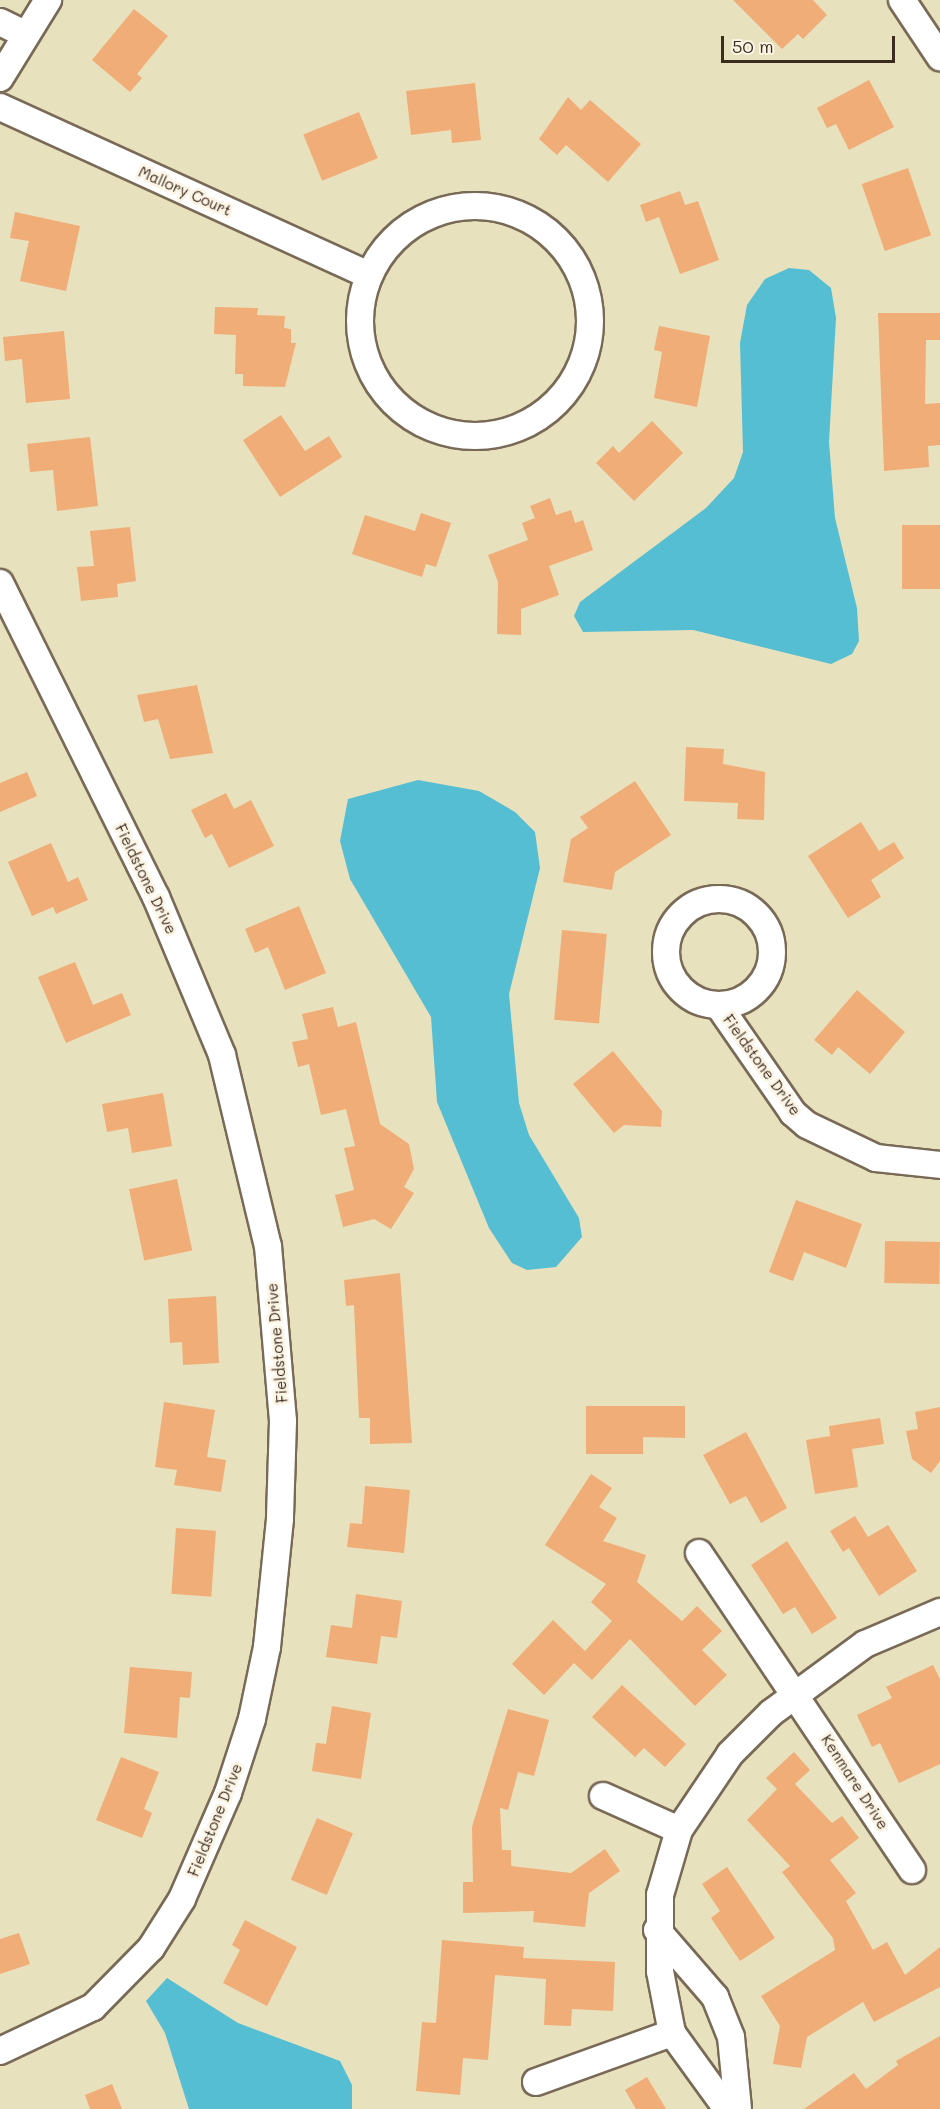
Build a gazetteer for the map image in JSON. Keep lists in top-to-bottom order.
{
  "streets": {
    "street": ["Mallory Court", "Fieldstone Drive", "Kenmare Drive"]
  },
  "scale_bar": "50 m"
}
